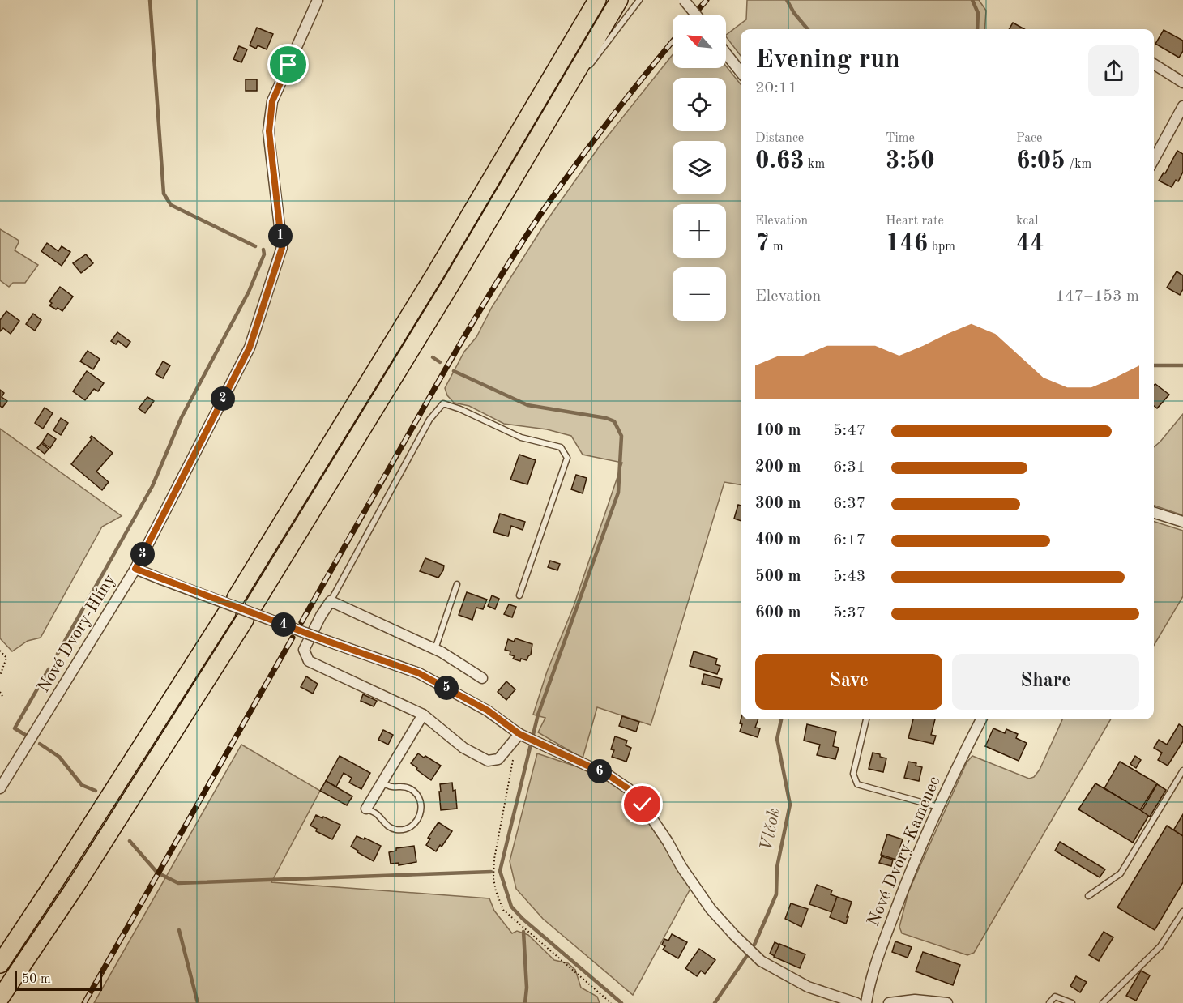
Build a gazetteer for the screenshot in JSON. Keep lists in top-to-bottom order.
{
  "streets": {
    "street": ["Nové Dvory-Hlíny", "Nové Dvory-Kamenec"]
  },
  "water": ["Vlčok"],
  "scale_bar": "50 m",
  "north": "top left",
  "page": {
    "map_buttons": ["+", "−"],
    "heading": ["Evening run", "20:11"],
    "stats": [
      ["Distance", "0.63 km"],
      ["Time", "3:50"],
      ["Pace", "6:05 /km"],
      ["Elevation", "7 m"],
      ["Heart rate", "146 bpm"],
      ["kcal", "44"]
    ],
    "pins": [
      "1",
      "2",
      "3",
      "4",
      "5",
      "6"
    ],
    "chart": ["Elevation", "147–153 m"],
    "list": [
      {
        "name": "100 m",
        "note": "5:47"
      },
      {
        "name": "200 m",
        "note": "6:31"
      },
      {
        "name": "300 m",
        "note": "6:37"
      },
      {
        "name": "400 m",
        "note": "6:17"
      },
      {
        "name": "500 m",
        "note": "5:43"
      },
      {
        "name": "600 m",
        "note": "5:37"
      }
    ],
    "buttons": ["Save", "Share"],
    "scale": "50 m"
  }
}
